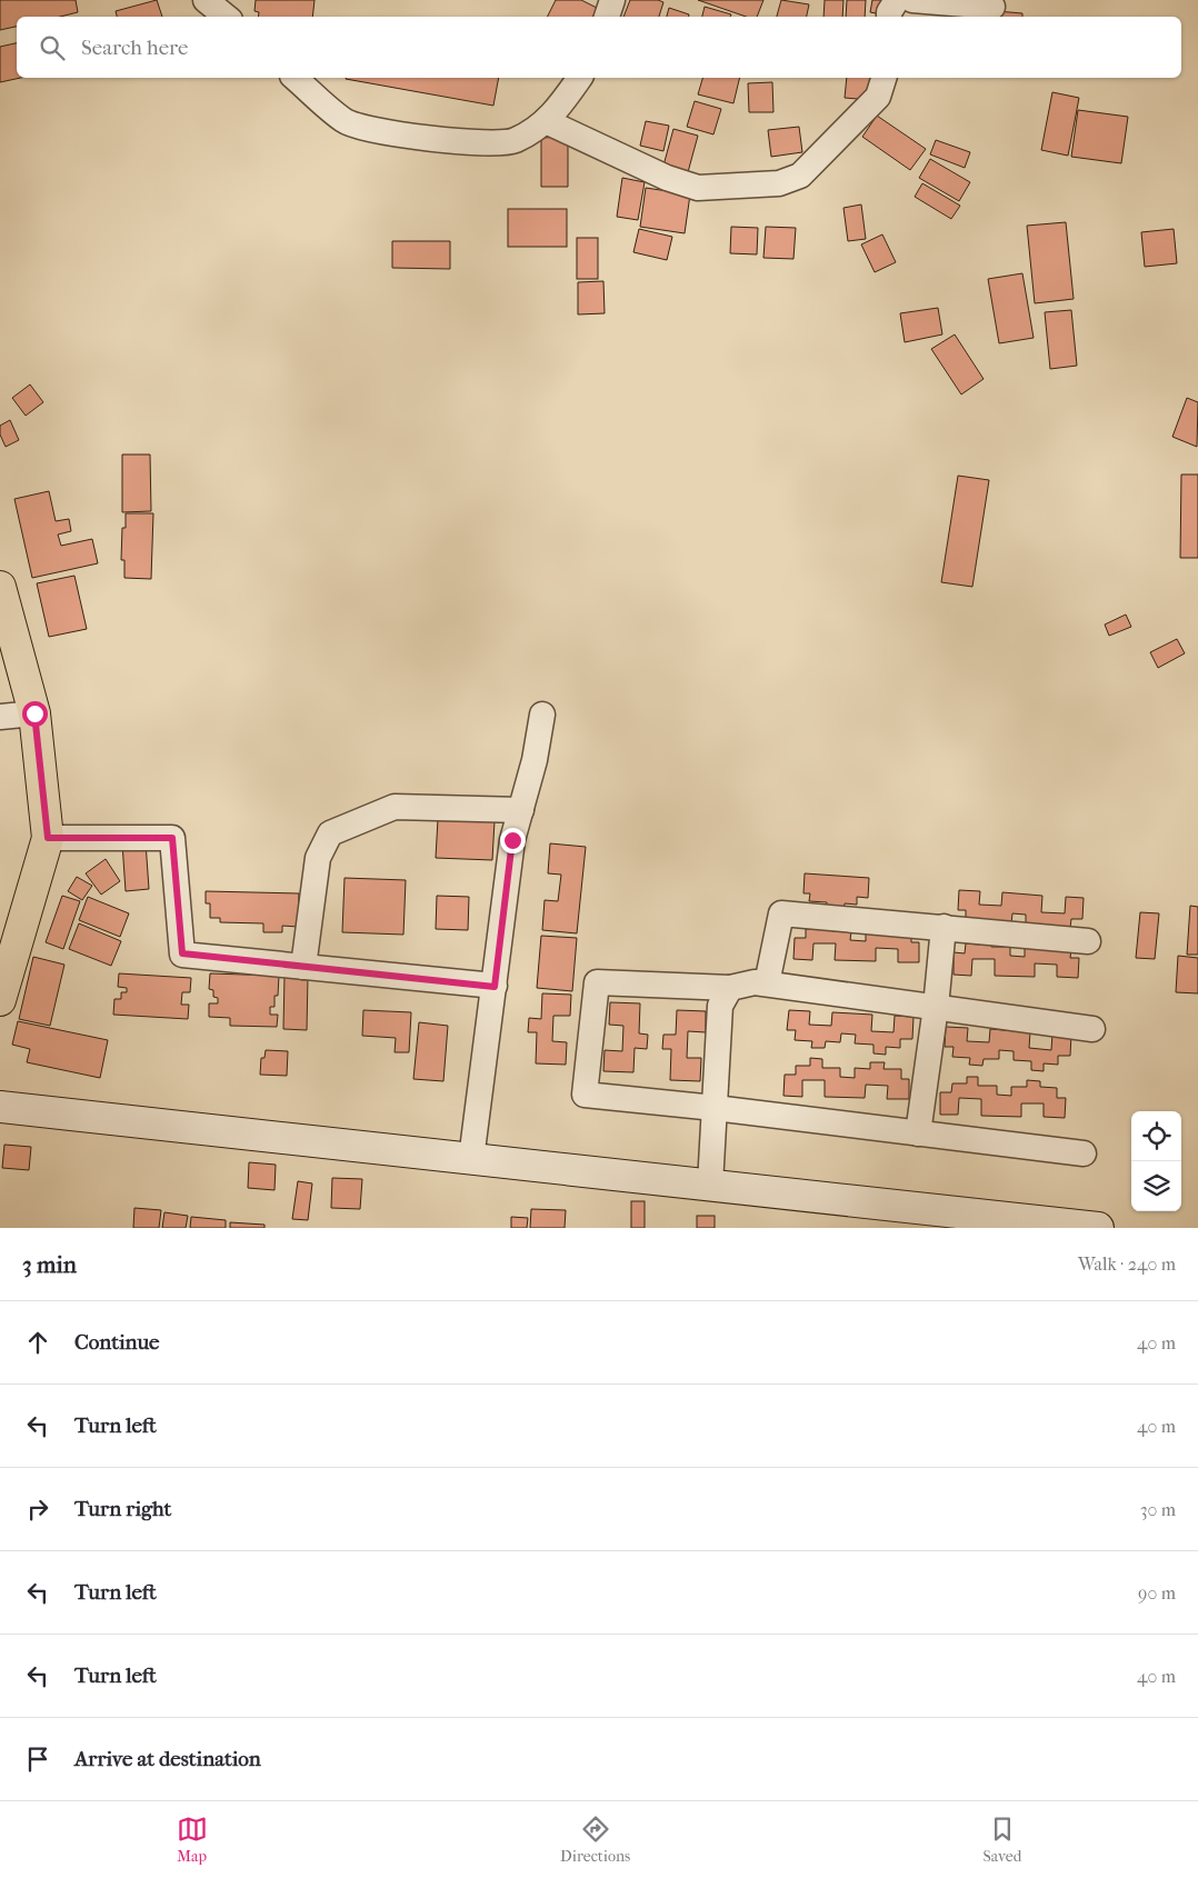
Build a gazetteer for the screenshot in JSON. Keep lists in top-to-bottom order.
{
  "page": {
    "search": "Search here",
    "heading": ["3 min", "Walk · 240 m"],
    "list": [
      ["Continue", "40 m"],
      ["Turn left", "40 m"],
      ["Turn right", "30 m"],
      ["Turn left", "90 m"],
      ["Turn left", "40 m"],
      "Arrive at destination"
    ],
    "nav": ["Map", "Directions", "Saved"]
  }
}
